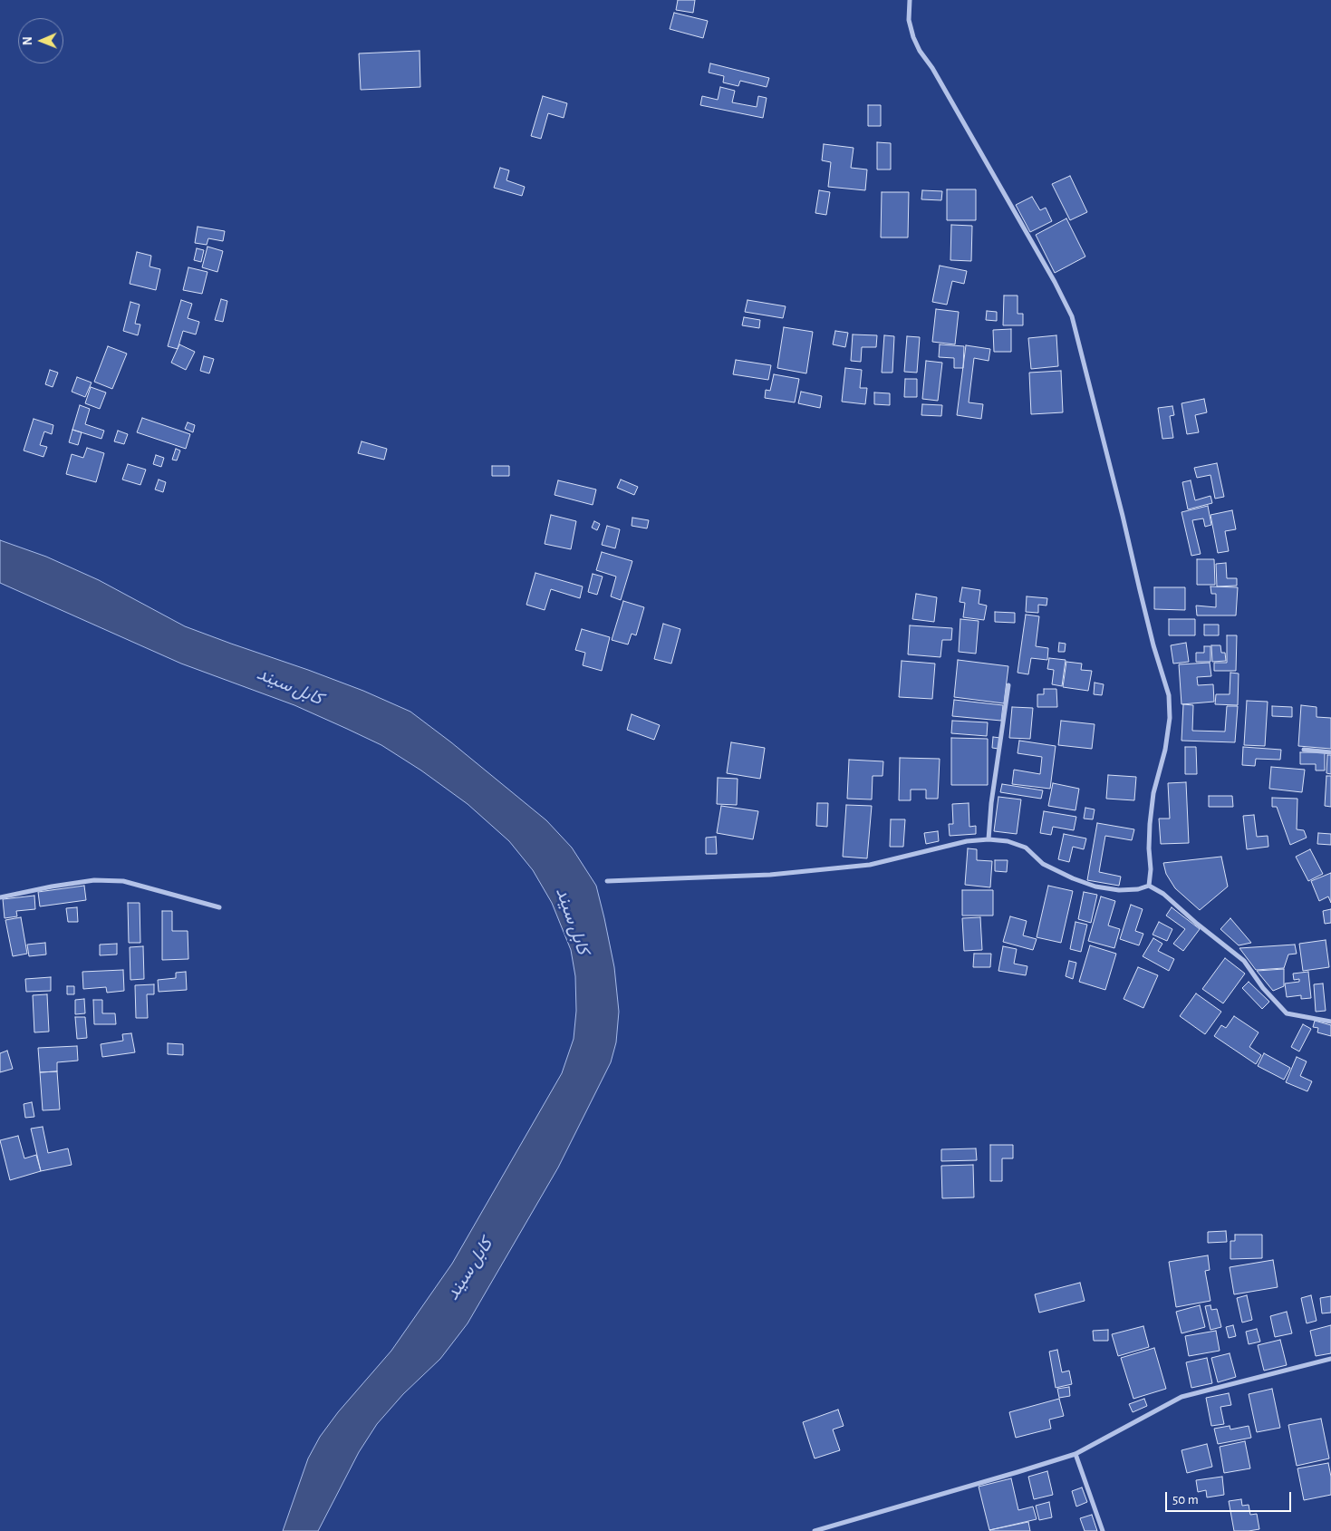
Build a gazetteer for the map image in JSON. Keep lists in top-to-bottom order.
{
  "water": ["کابل سيند"],
  "scale_bar": "50 m",
  "north": "left"
}
